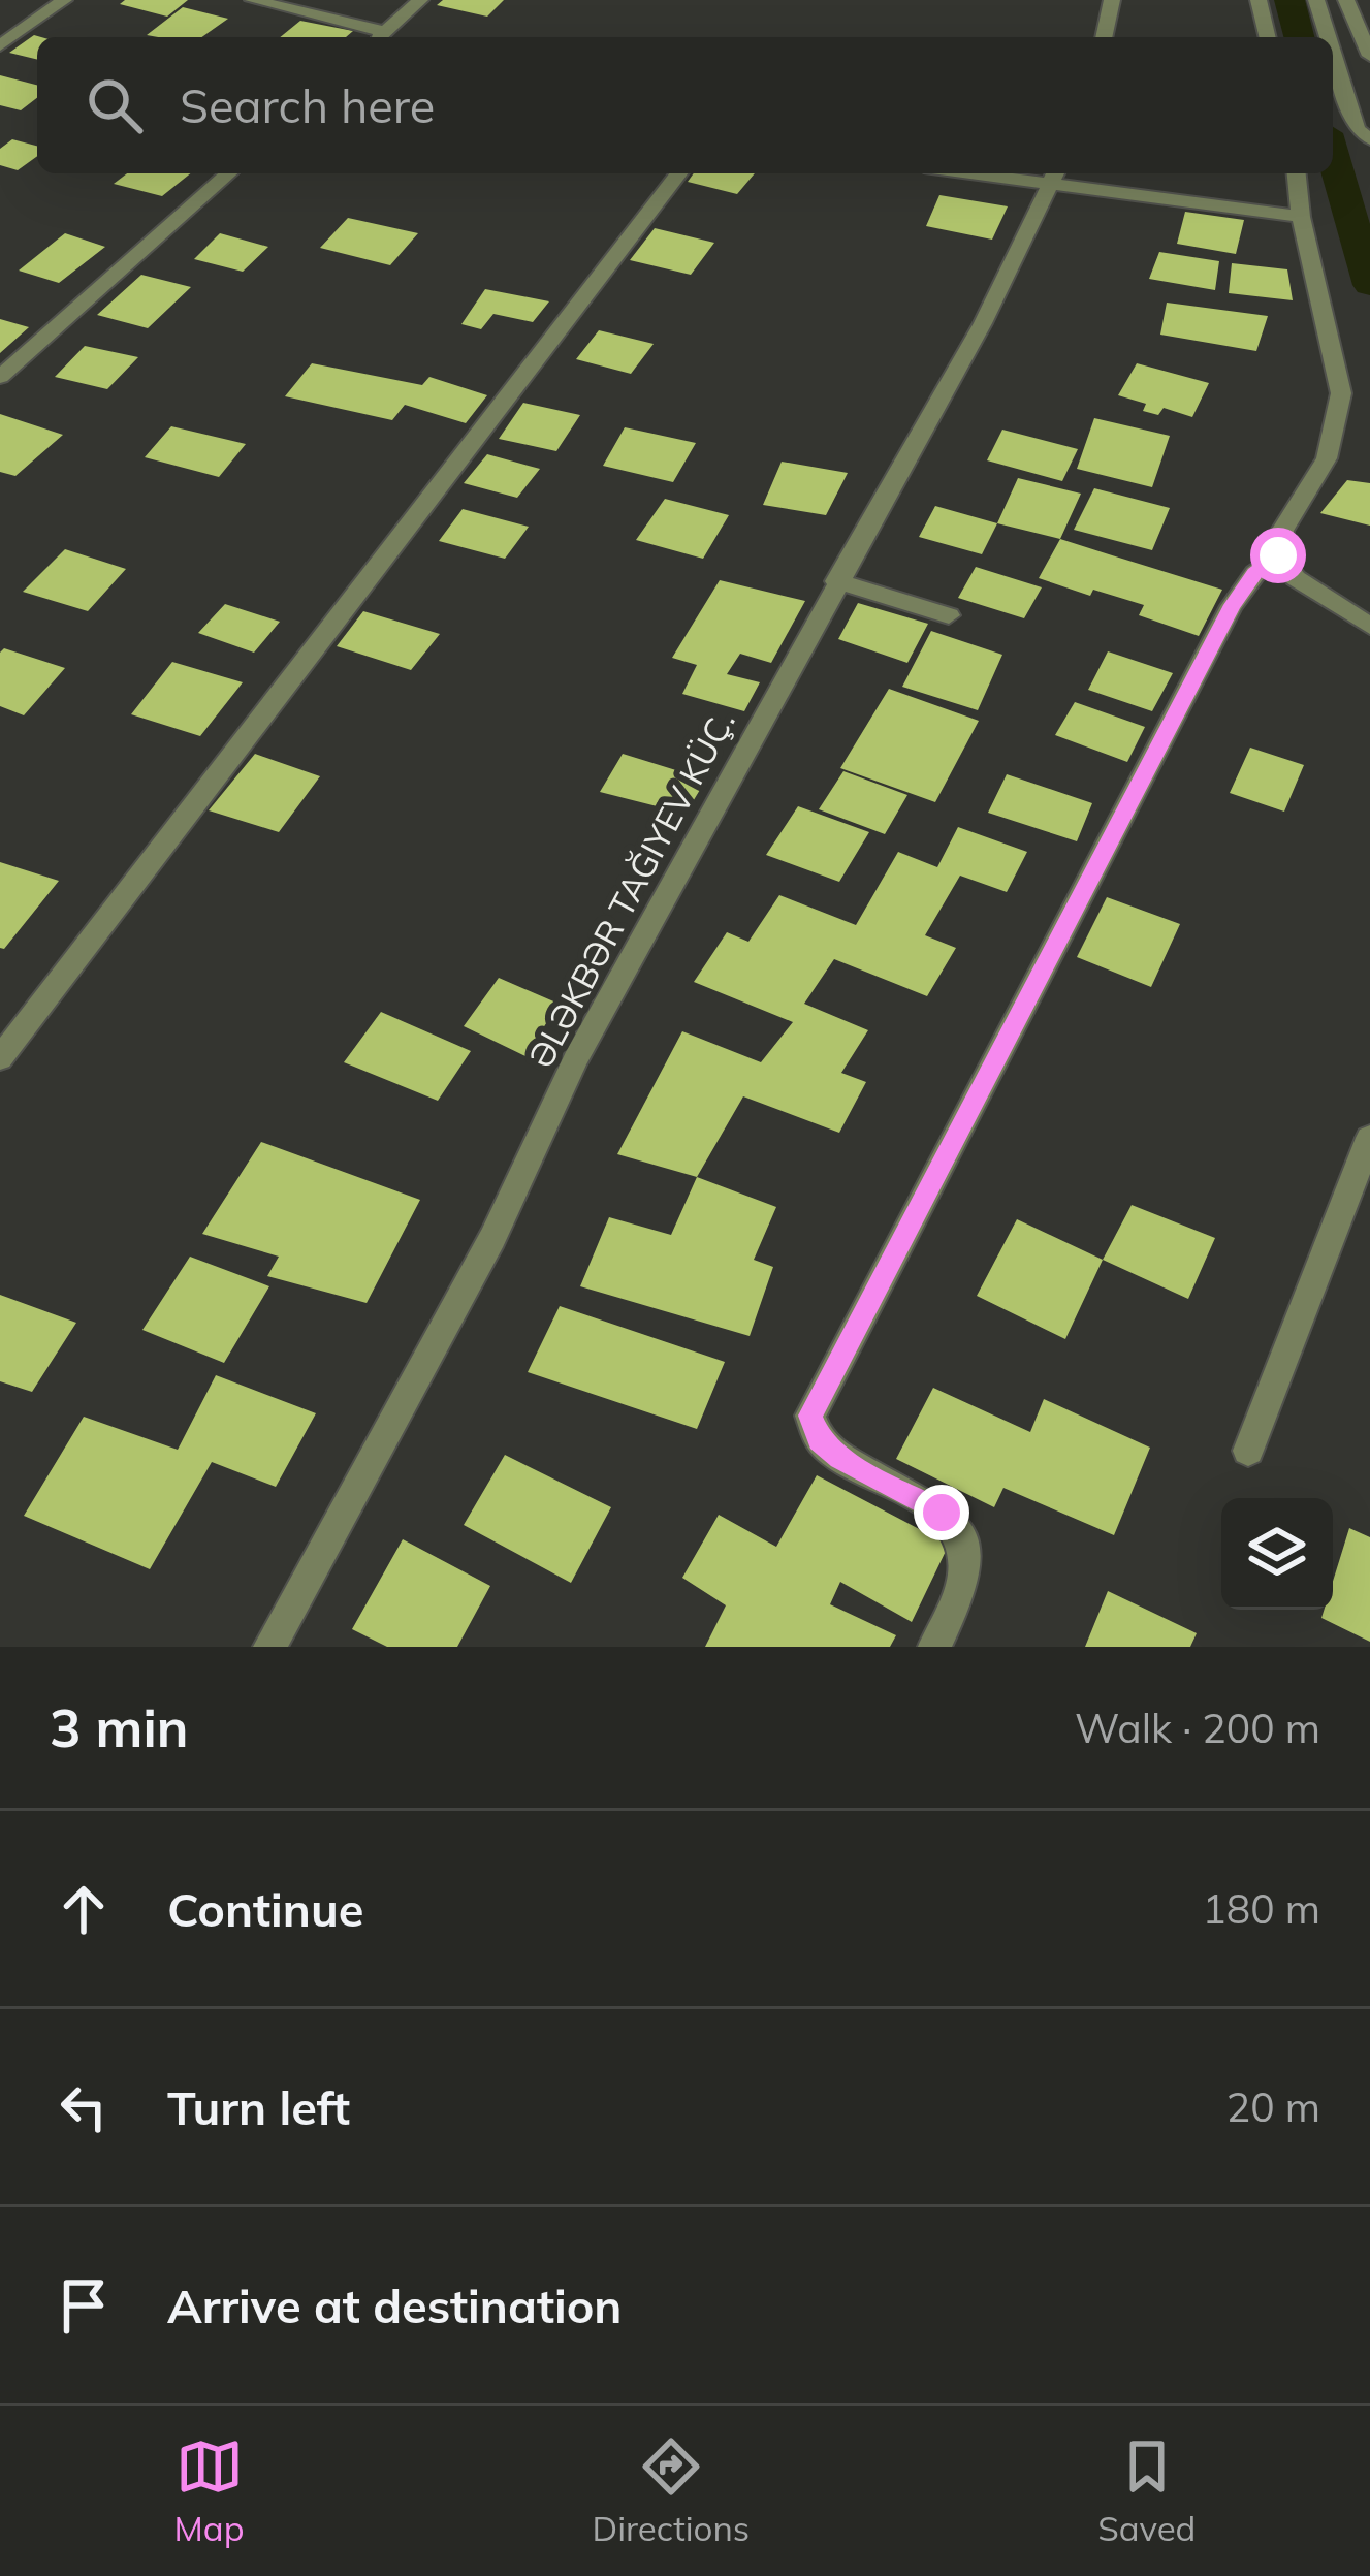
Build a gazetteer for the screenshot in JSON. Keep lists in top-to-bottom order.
{
  "page": {
    "search": "Search here",
    "heading": ["3 min", "Walk · 200 m"],
    "list": [
      ["Continue", "180 m"],
      ["Turn left", "20 m"],
      "Arrive at destination"
    ],
    "nav": ["Map", "Directions", "Saved"]
  }
}
